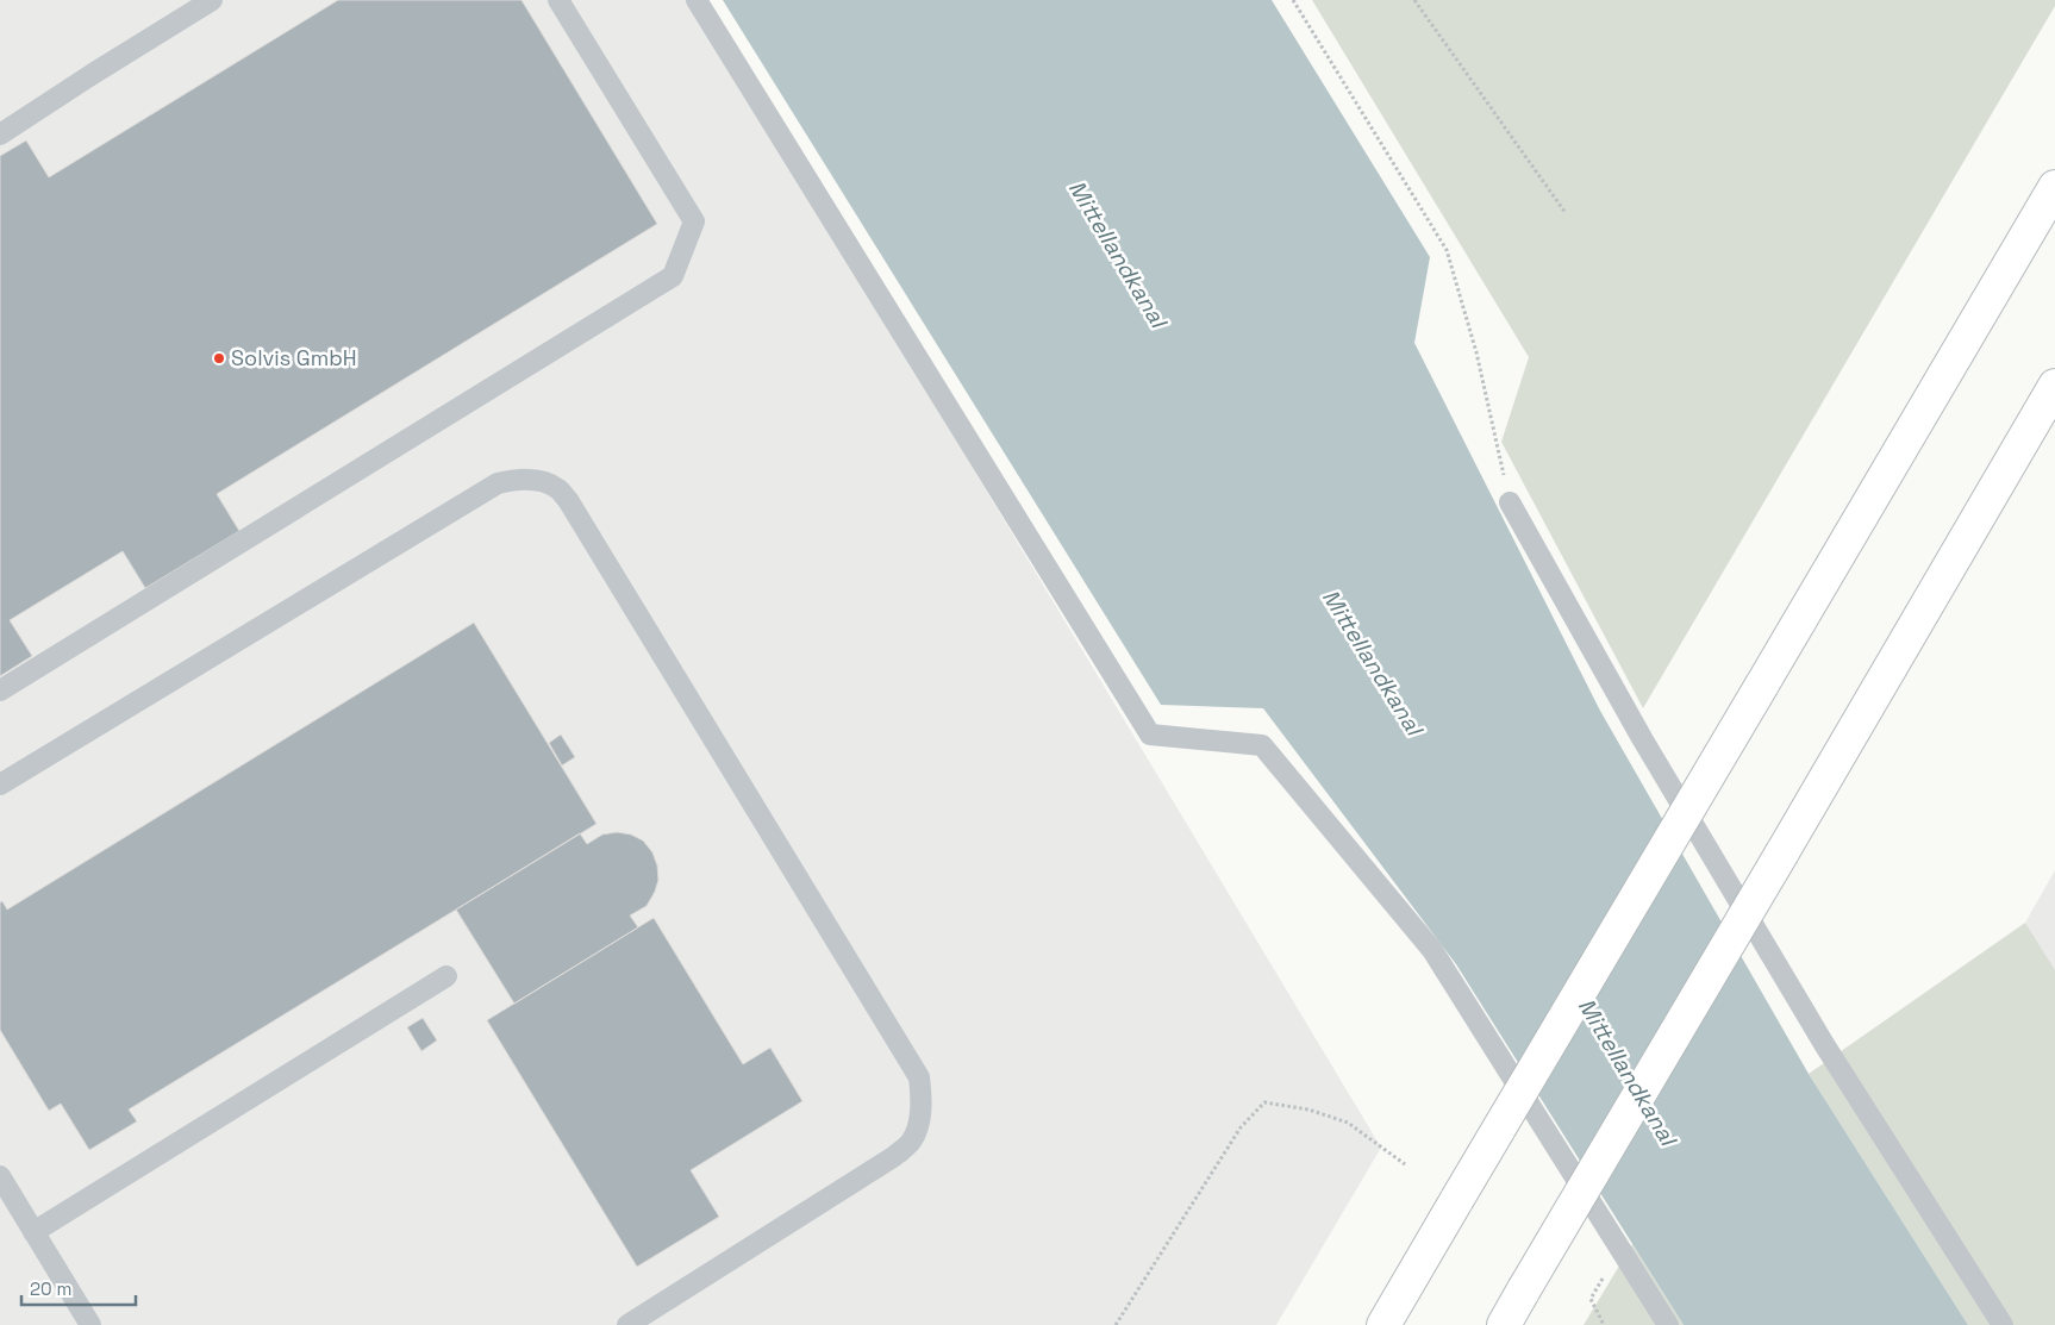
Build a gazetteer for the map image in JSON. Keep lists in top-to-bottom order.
{
  "water": ["Mittellandkanal"],
  "places": ["Solvis GmbH"],
  "scale_bar": "20 m"
}
